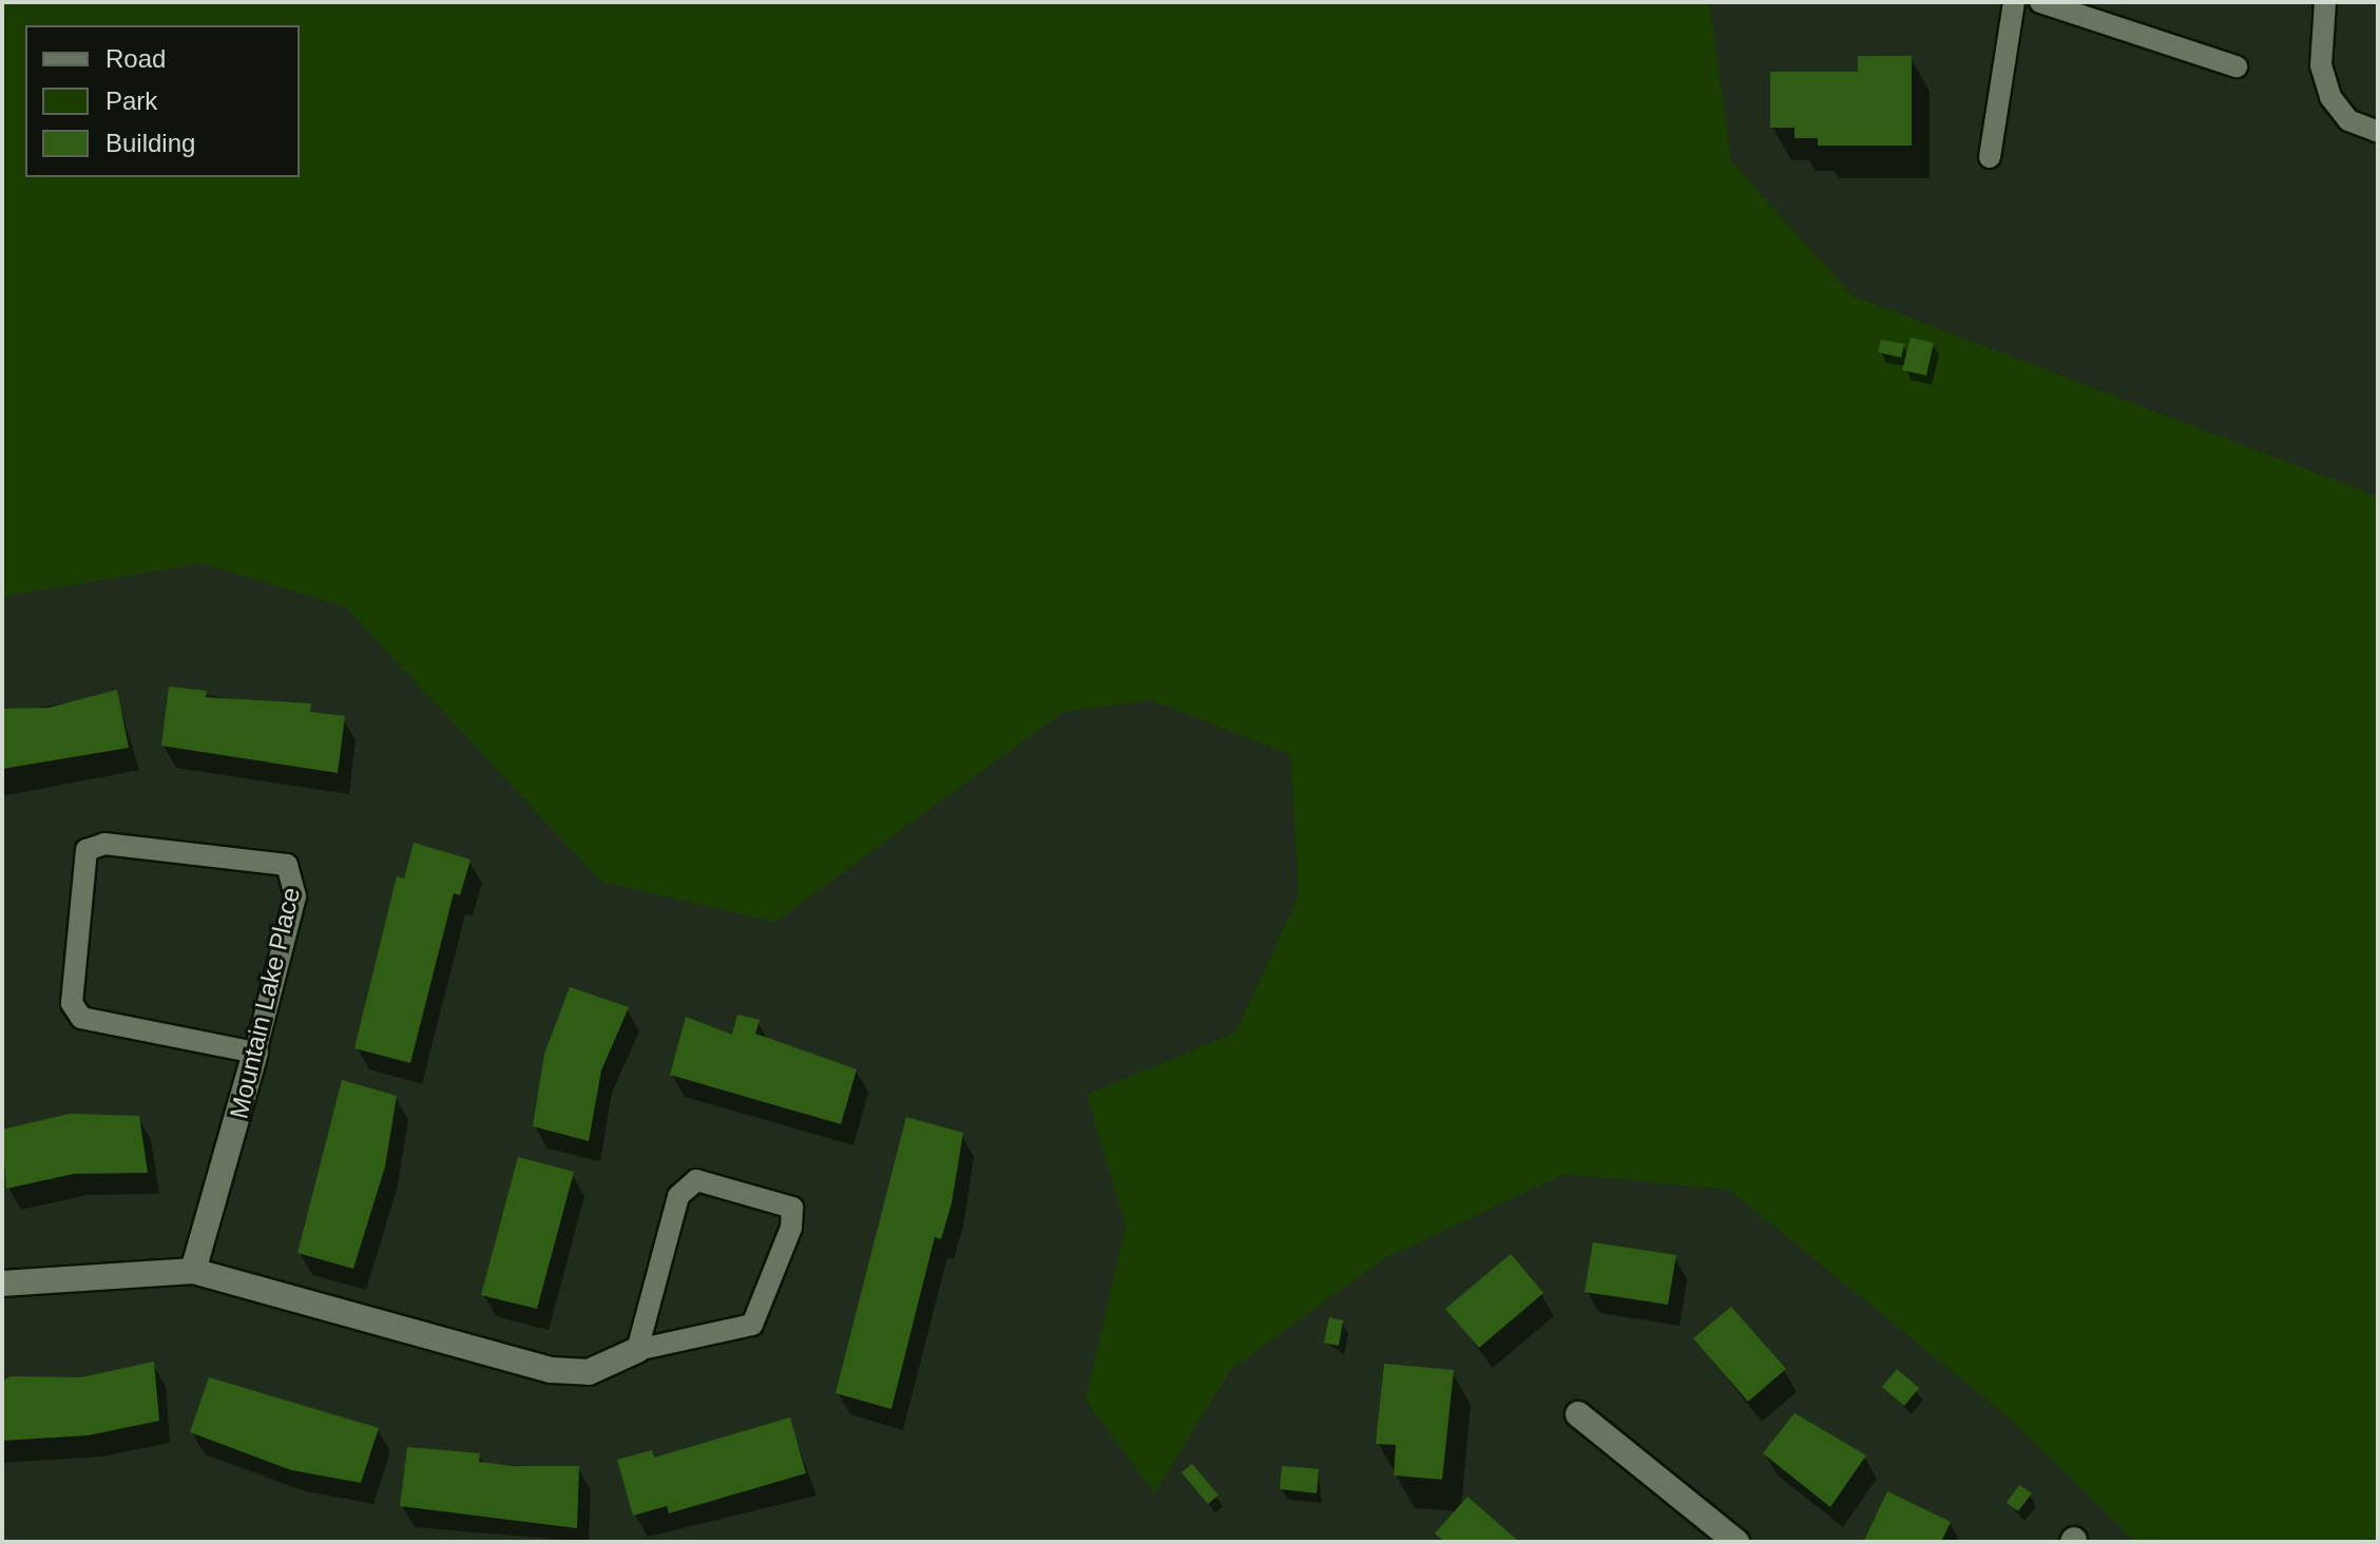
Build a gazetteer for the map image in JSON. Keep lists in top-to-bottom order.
{
  "streets": {
    "street": ["Mountain Lake Place"]
  },
  "legend": ["Road", "Park", "Building"]
}
